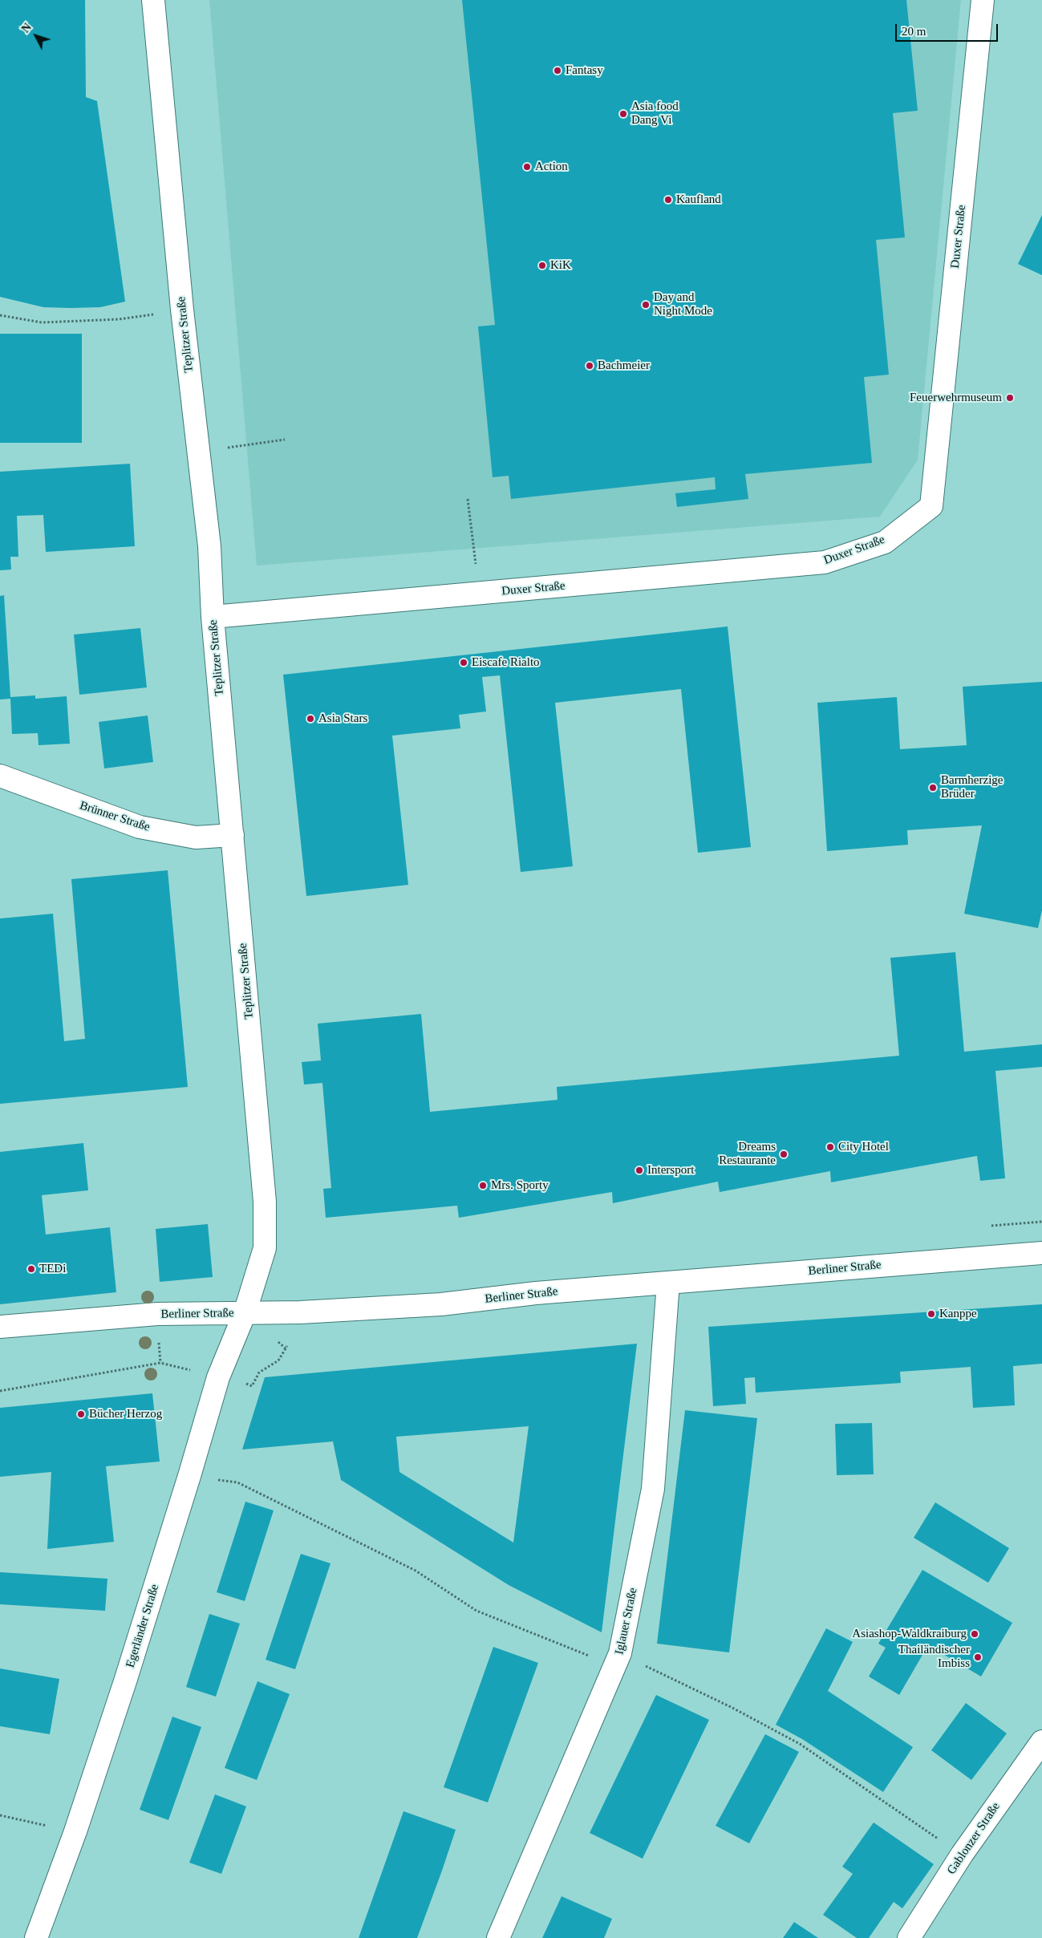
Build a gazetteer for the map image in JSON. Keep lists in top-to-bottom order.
{
  "streets": {
    "street": [
      "Duxer Straße",
      "Teplitzer Straße",
      "Brünner Straße",
      "Berliner Straße",
      "Iglauer Straße",
      "Egerländer Straße",
      "Gablonzer Straße"
    ]
  },
  "crossings": [
    ["Duxer Straße", "Teplitzer Straße"],
    ["Teplitzer Straße", "Brünner Straße"],
    ["Teplitzer Straße", "Berliner Straße"],
    ["Teplitzer Straße", "Egerländer Straße"],
    ["Berliner Straße", "Iglauer Straße"],
    ["Berliner Straße", "Egerländer Straße"]
  ],
  "places": [
    "Fantasy",
    "Asia food Dang Vi",
    "Action",
    "Kaufland",
    "KiK",
    "Day and Night Mode",
    "Bachmeier",
    "Feuerwehrmuseum",
    "Eiscafe Rialto",
    "Asia Stars",
    "Barmherzige Brüder",
    "City Hotel",
    "Dreams Restaurante",
    "Intersport",
    "Mrs. Sporty",
    "TEDi",
    "Kanppe",
    "Bücher Herzog",
    "Asiashop-Waldkraiburg",
    "Thailändischer Imbiss"
  ],
  "scale_bar": "20 m",
  "north": "top left"
}
